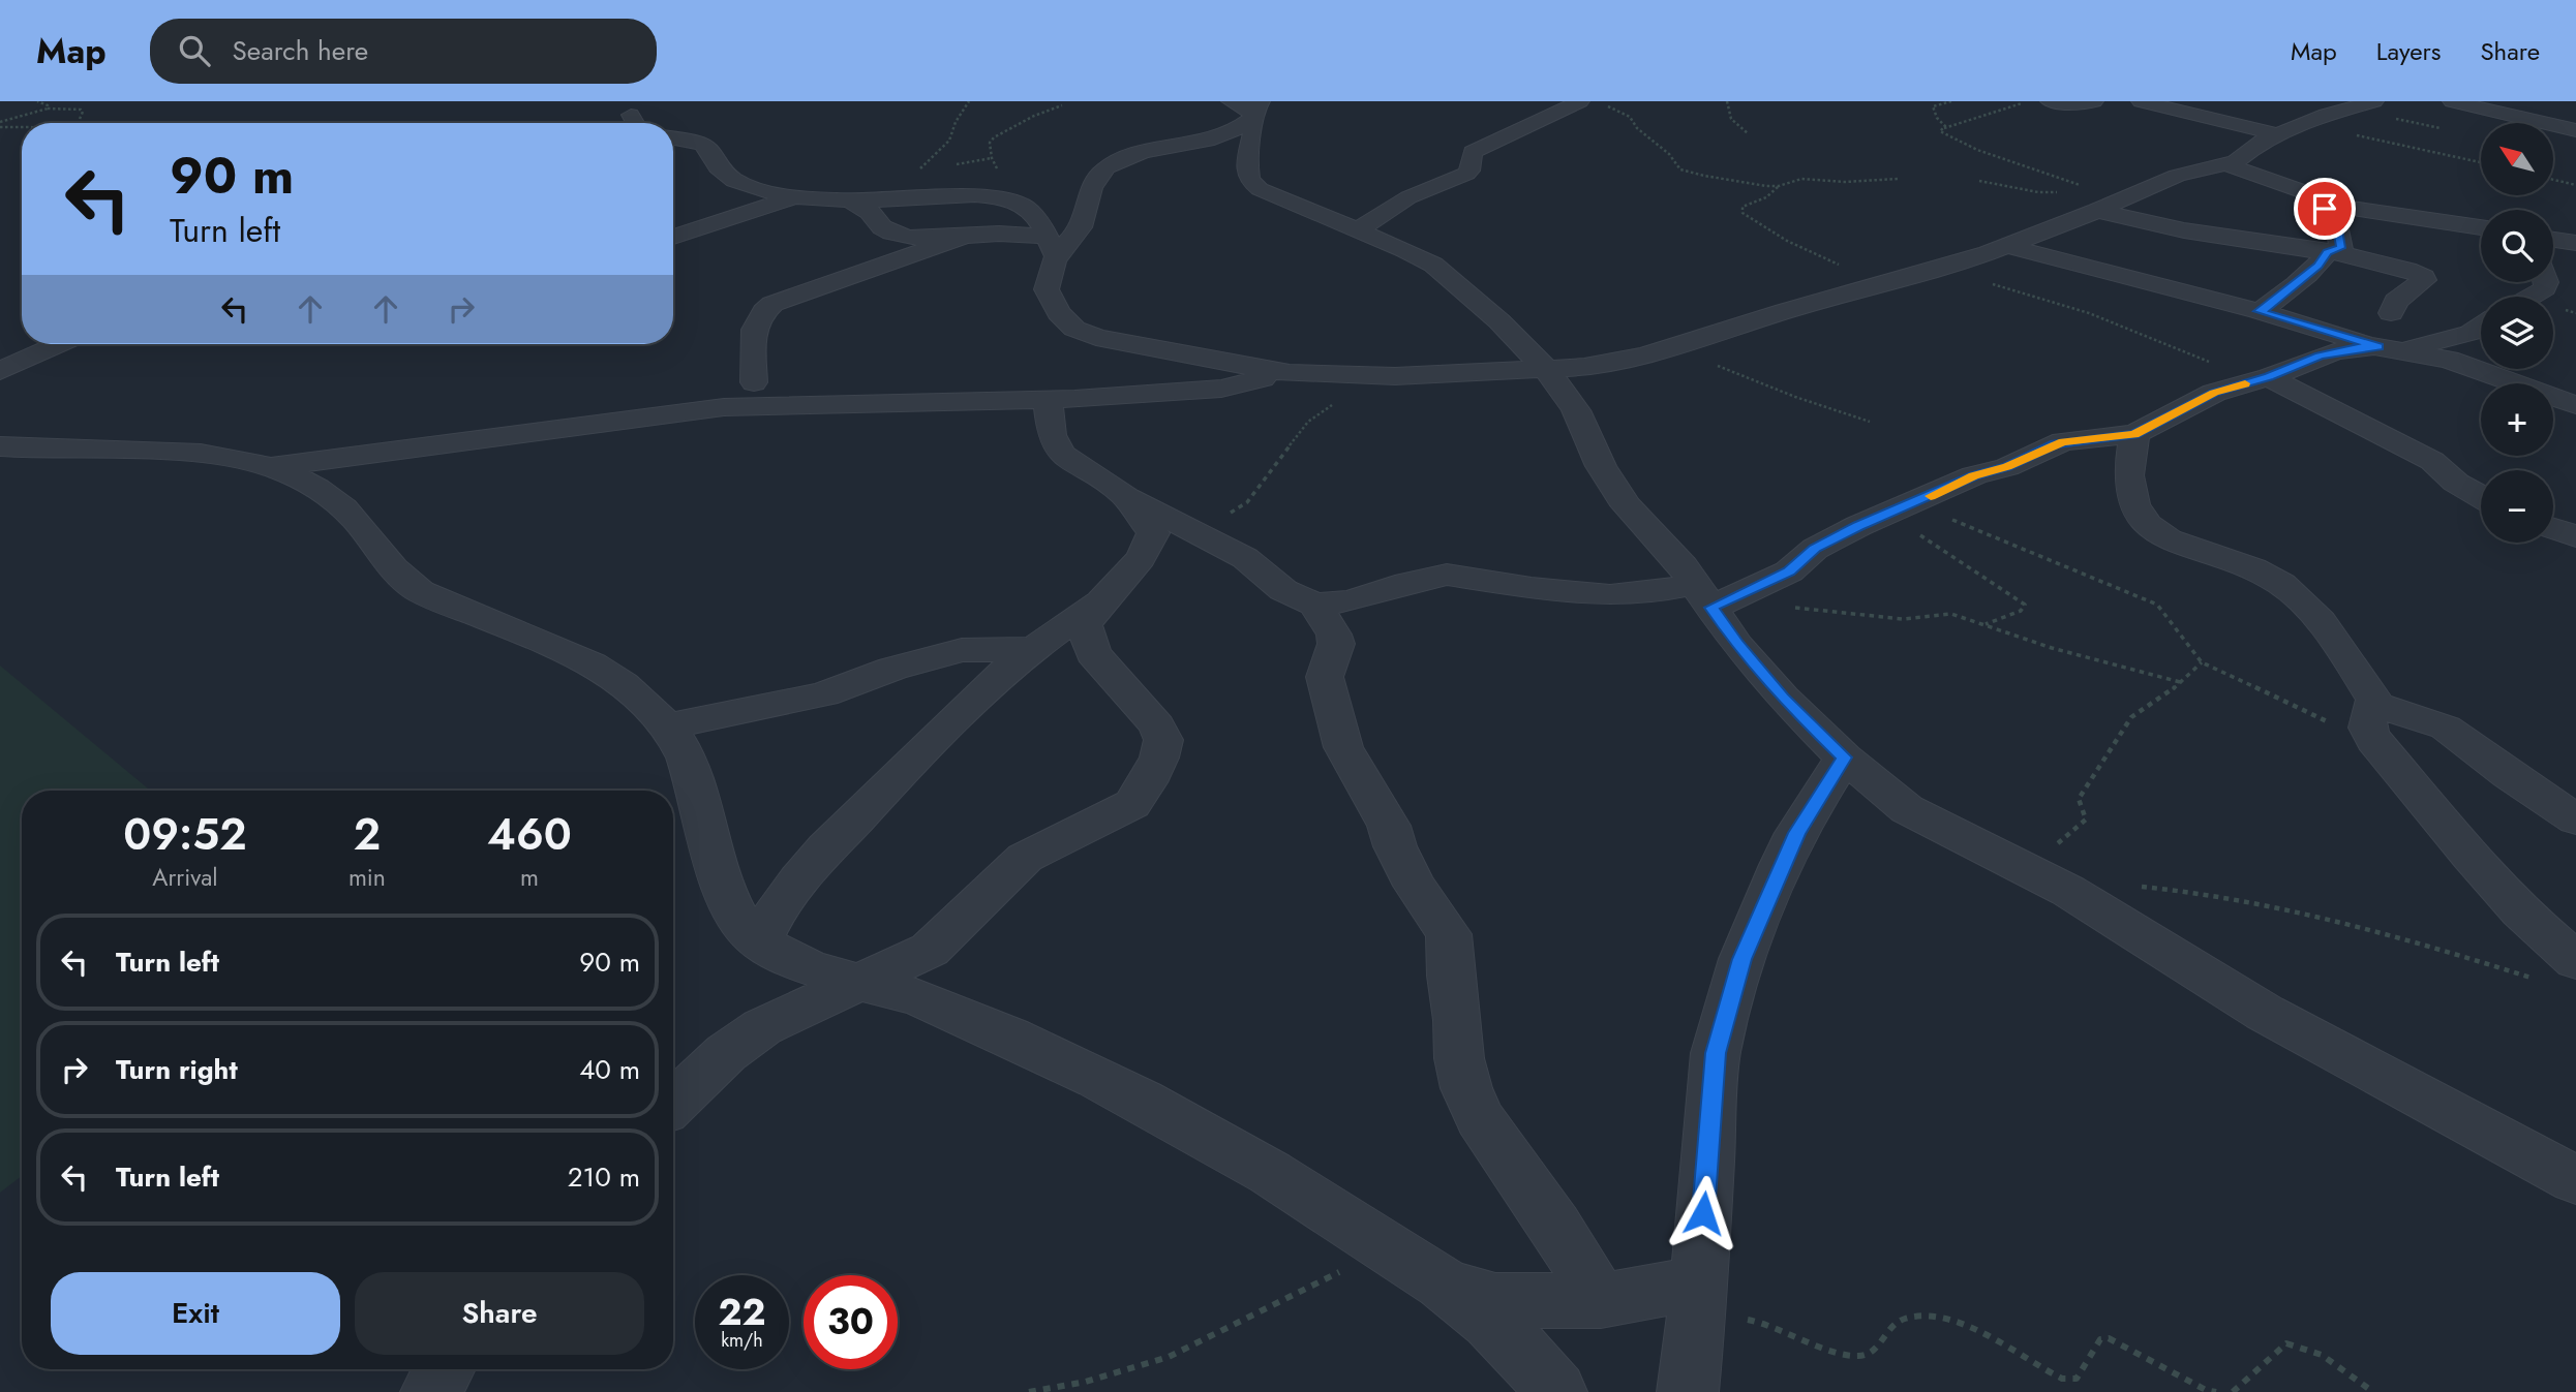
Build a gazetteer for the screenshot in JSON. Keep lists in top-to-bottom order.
{
  "north": "top left",
  "page": {
    "header": "Map",
    "search": "Search here",
    "nav": ["Map", "Layers", "Share"],
    "map_buttons": ["+", "−"],
    "turn": ["90 m", "Turn left"],
    "eta": [
      "09:52",
      "Arrival",
      "2",
      "min",
      "460",
      "m"
    ],
    "list": [
      {
        "name": "Turn left",
        "value": "90 m"
      },
      {
        "name": "Turn right",
        "value": "40 m"
      },
      {
        "name": "Turn left",
        "value": "210 m"
      }
    ],
    "buttons": ["Exit", "Share"],
    "speed": "22 km/h",
    "limit": "30"
  }
}
